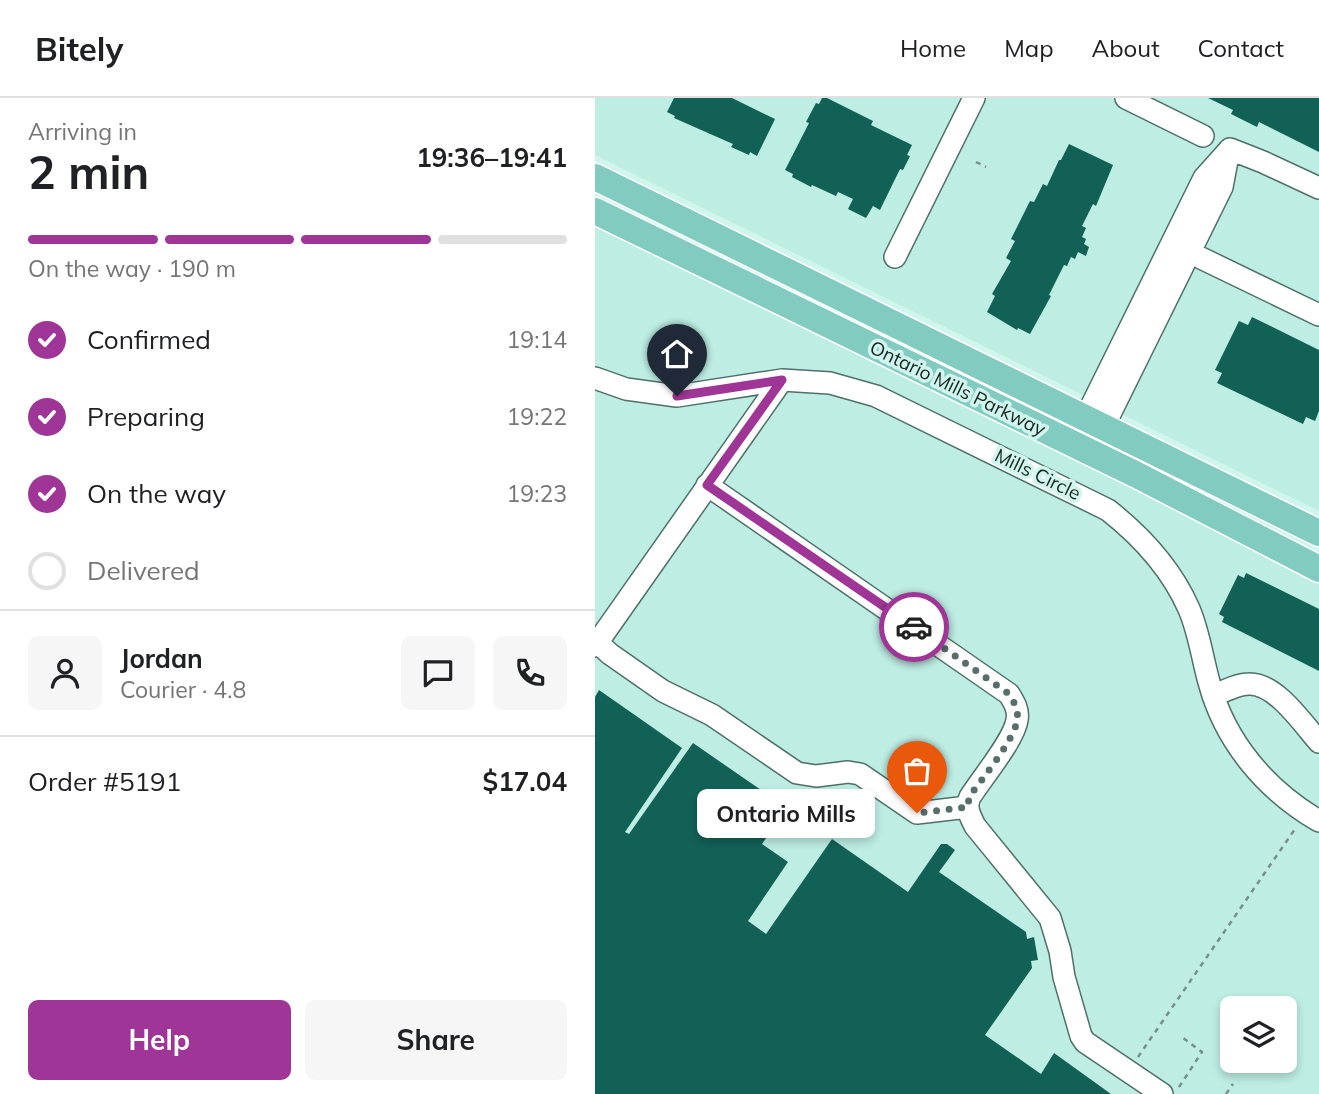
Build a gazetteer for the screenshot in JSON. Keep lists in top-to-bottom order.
{
  "streets": {
    "main road": ["Ontario Mills Parkway"],
    "street": ["Mills Circle"]
  },
  "places": ["Ontario Mills"],
  "page": {
    "header": "Bitely",
    "nav": [
      "Home",
      "Map",
      "About",
      "Contact"
    ],
    "heading": ["2 min", "Arriving in", "19:36–19:41"],
    "panel": [
      "Jordan",
      "Courier · 4.8",
      "Order #5191",
      "$17.04"
    ],
    "bar": "On the way · 190 m",
    "list": [
      ["Confirmed", "19:14"],
      ["Preparing", "19:22"],
      ["On the way", "19:23"],
      "Delivered"
    ],
    "bubble": "Ontario Mills",
    "buttons": ["Help", "Share"]
  }
}
